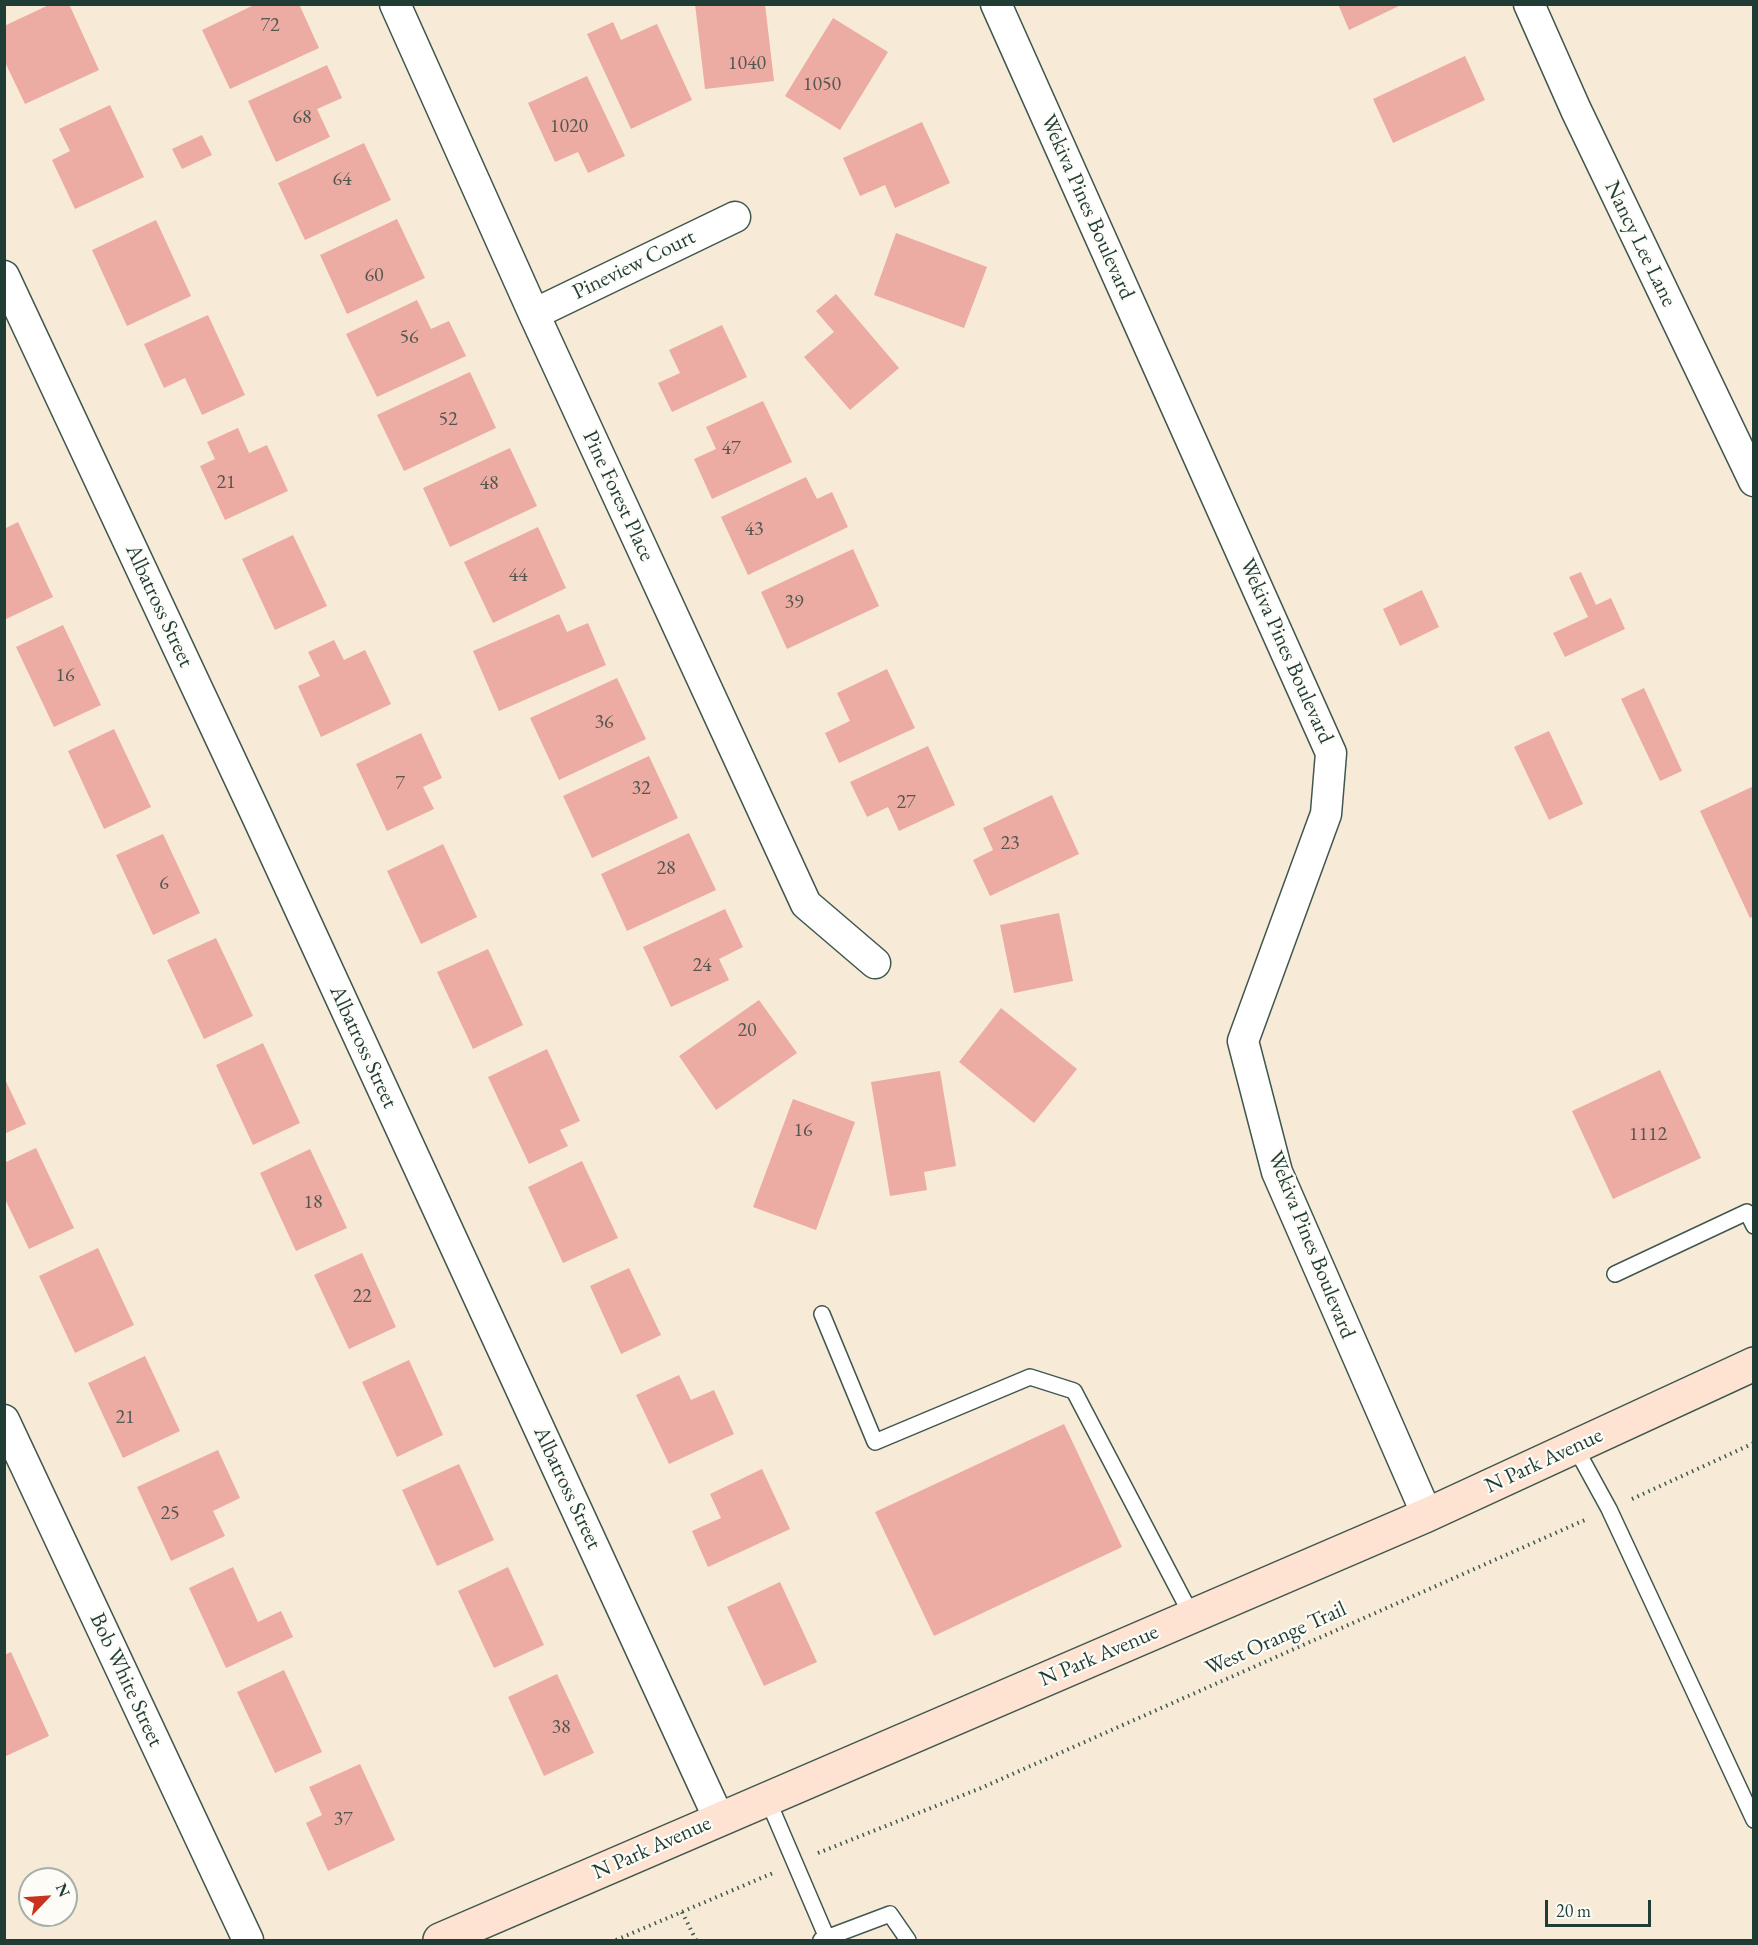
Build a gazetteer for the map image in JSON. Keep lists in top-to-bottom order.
{
  "streets": {
    "main road": ["N Park Avenue"],
    "street": [
      "Wekiva Pines Boulevard",
      "Nancy Lee Lane",
      "Pineview Court",
      "Pine Forest Place",
      "Albatross Street",
      "Bob White Street"
    ],
    "path": ["West Orange Trail"]
  },
  "crossings": [
    ["Wekiva Pines Boulevard", "N Park Avenue"],
    ["Pineview Court", "Pine Forest Place"],
    ["Albatross Street", "N Park Avenue"]
  ],
  "house_numbers": [
    "72",
    "1040",
    "1050",
    "68",
    "1020",
    "64",
    "60",
    "56",
    "52",
    "47",
    "21",
    "48",
    "43",
    "44",
    "39",
    "16",
    "36",
    "7",
    "32",
    "27",
    "23",
    "28",
    "6",
    "24",
    "20",
    "16",
    "1112",
    "18",
    "22",
    "21",
    "25",
    "38",
    "37"
  ],
  "scale_bar": "20 m",
  "north": "top right"
}
